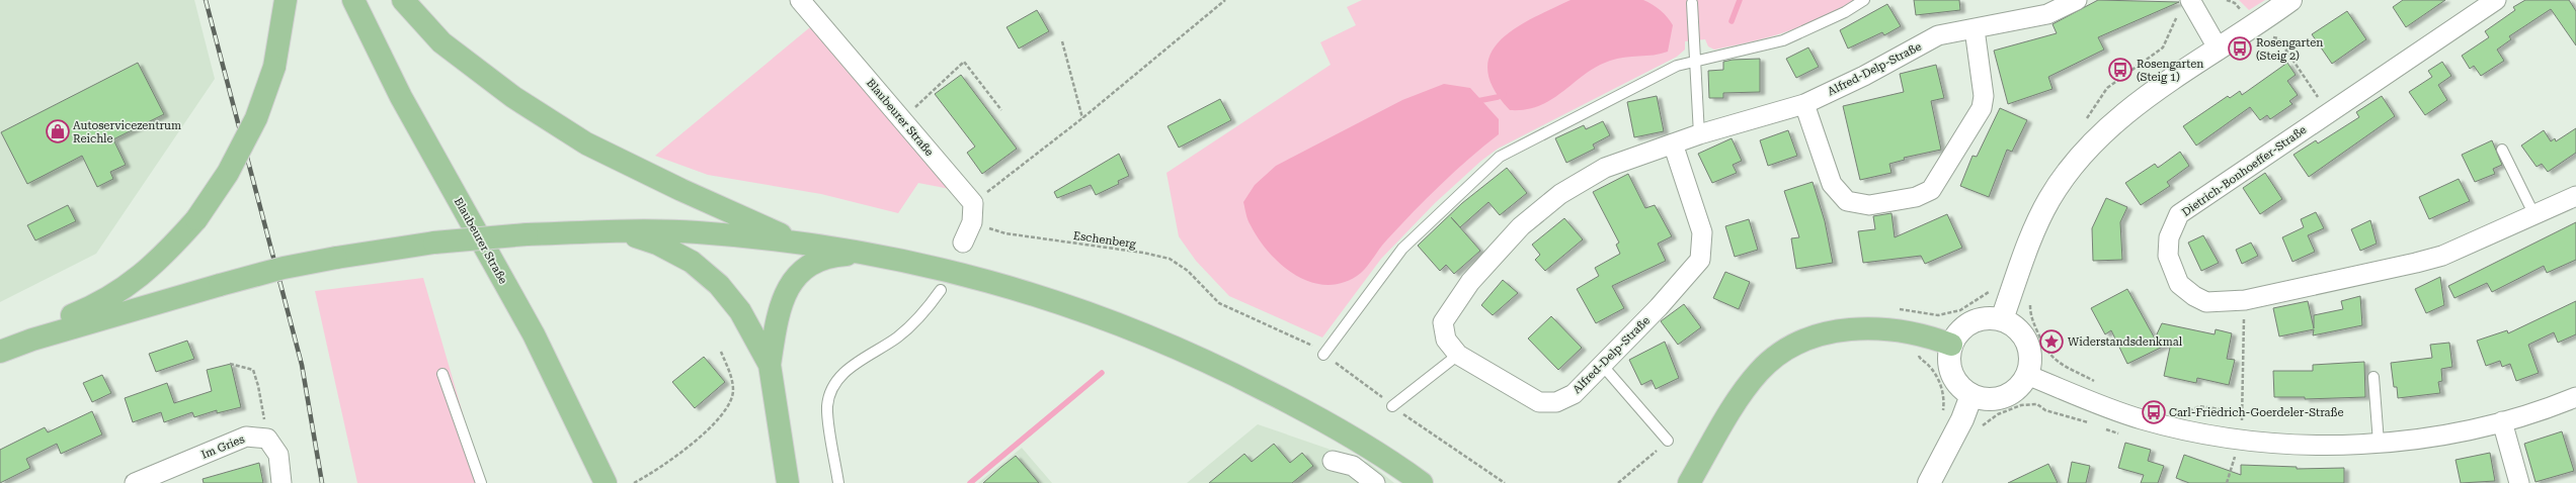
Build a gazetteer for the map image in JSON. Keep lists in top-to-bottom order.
{
  "streets": {
    "main road": ["Blaubeurer Straße"],
    "street": ["Alfred-Delp-Straße", "Dietrich-Bonhoeffer-Straße", "Im Gries"],
    "path": ["Eschenberg"]
  },
  "places": {
    "bus stop": ["Rosengarten (Steig 2)", "Rosengarten (Steig 1)", "Carl-Friedrich-Goerdeler-Straße"],
    "shop": ["Autoservicezentrum Reichle"],
    "place": ["Widerstandsdenkmal"]
  }
}
